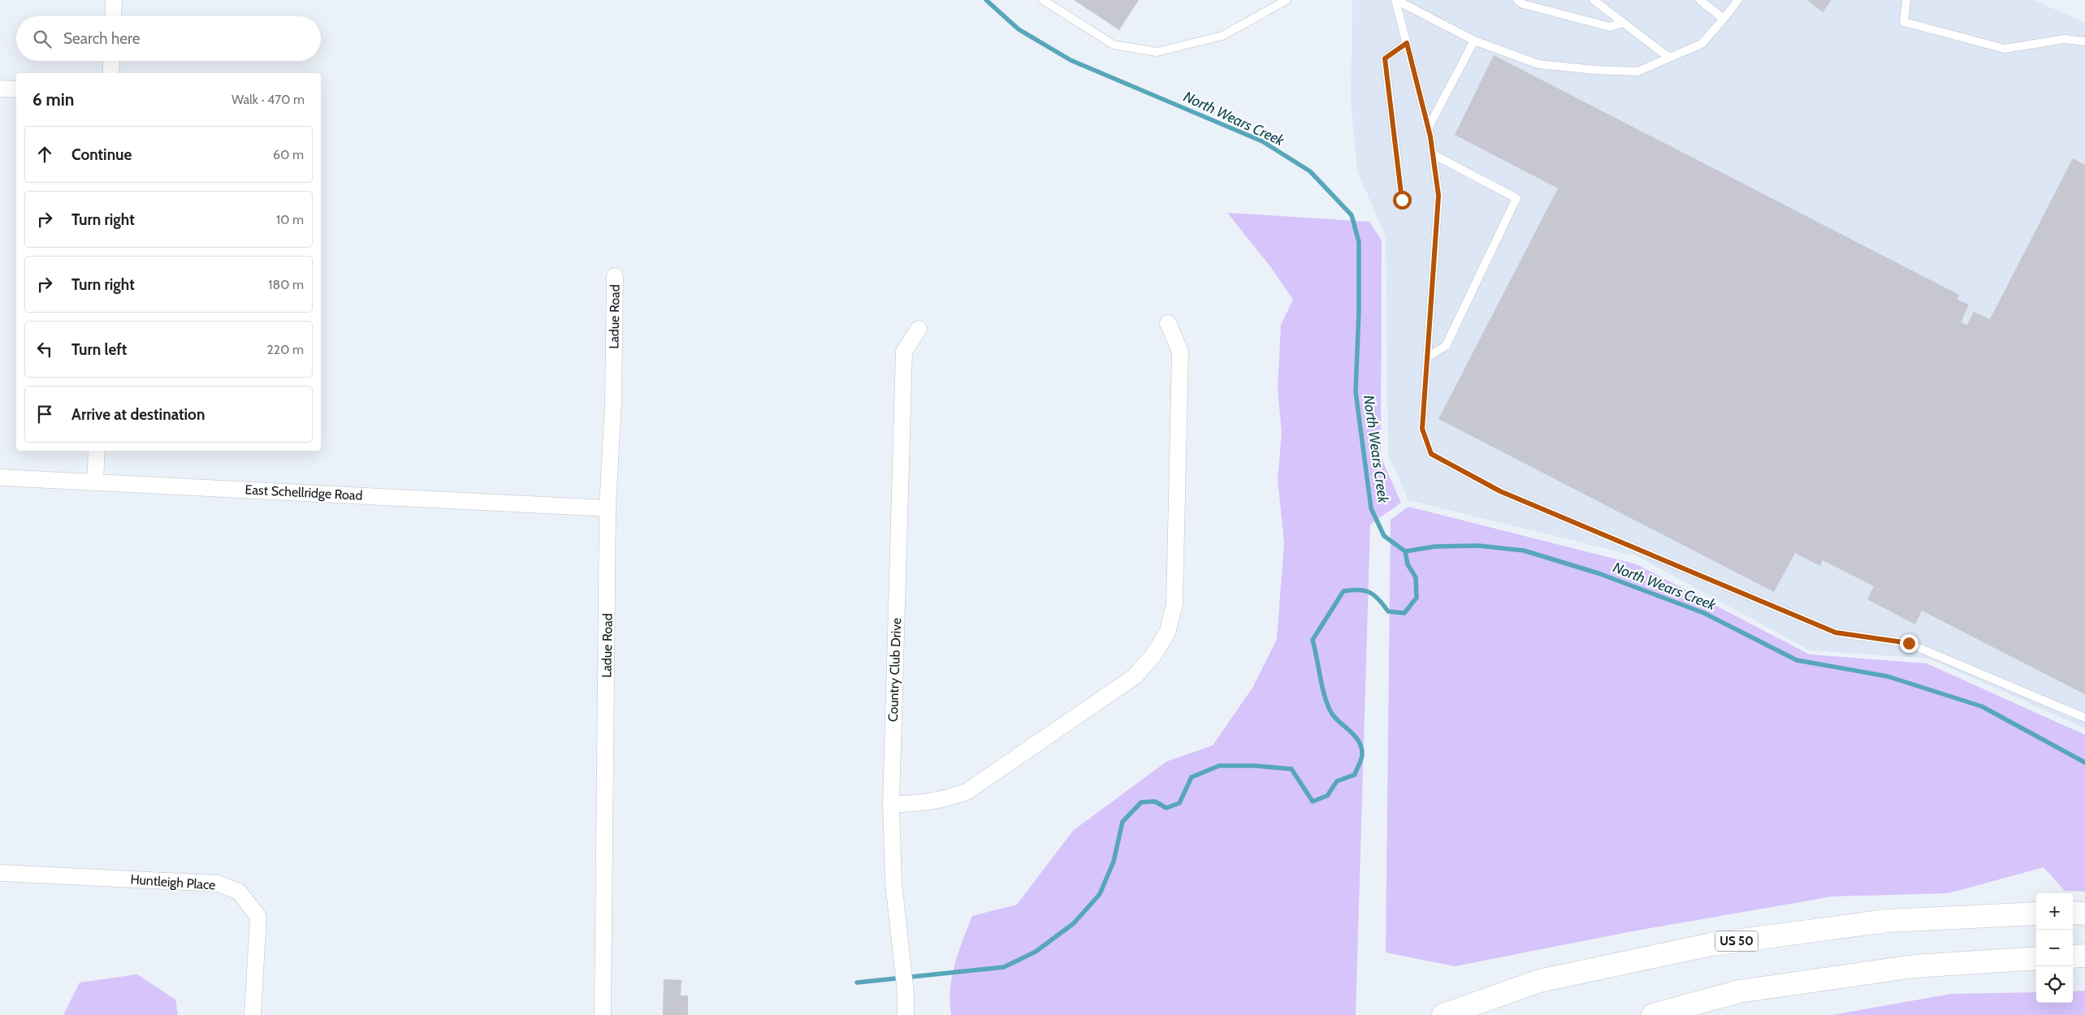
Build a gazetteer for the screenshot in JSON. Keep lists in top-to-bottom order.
{
  "streets": {
    "highway": ["US 50"],
    "street": [
      "Ladue Road",
      "East Schellridge Road",
      "Country Club Drive",
      "Huntleigh Place"
    ]
  },
  "crossings": [
    ["Ladue Road", "East Schellridge Road"]
  ],
  "water": ["North Wears Creek"],
  "page": {
    "search": "Search here",
    "heading": ["6 min", "Walk · 470 m"],
    "list": [
      ["Continue", "60 m"],
      ["Turn right", "10 m"],
      ["Turn right", "180 m"],
      ["Turn left", "220 m"],
      "Arrive at destination"
    ],
    "map_buttons": ["+", "−"]
  }
}
